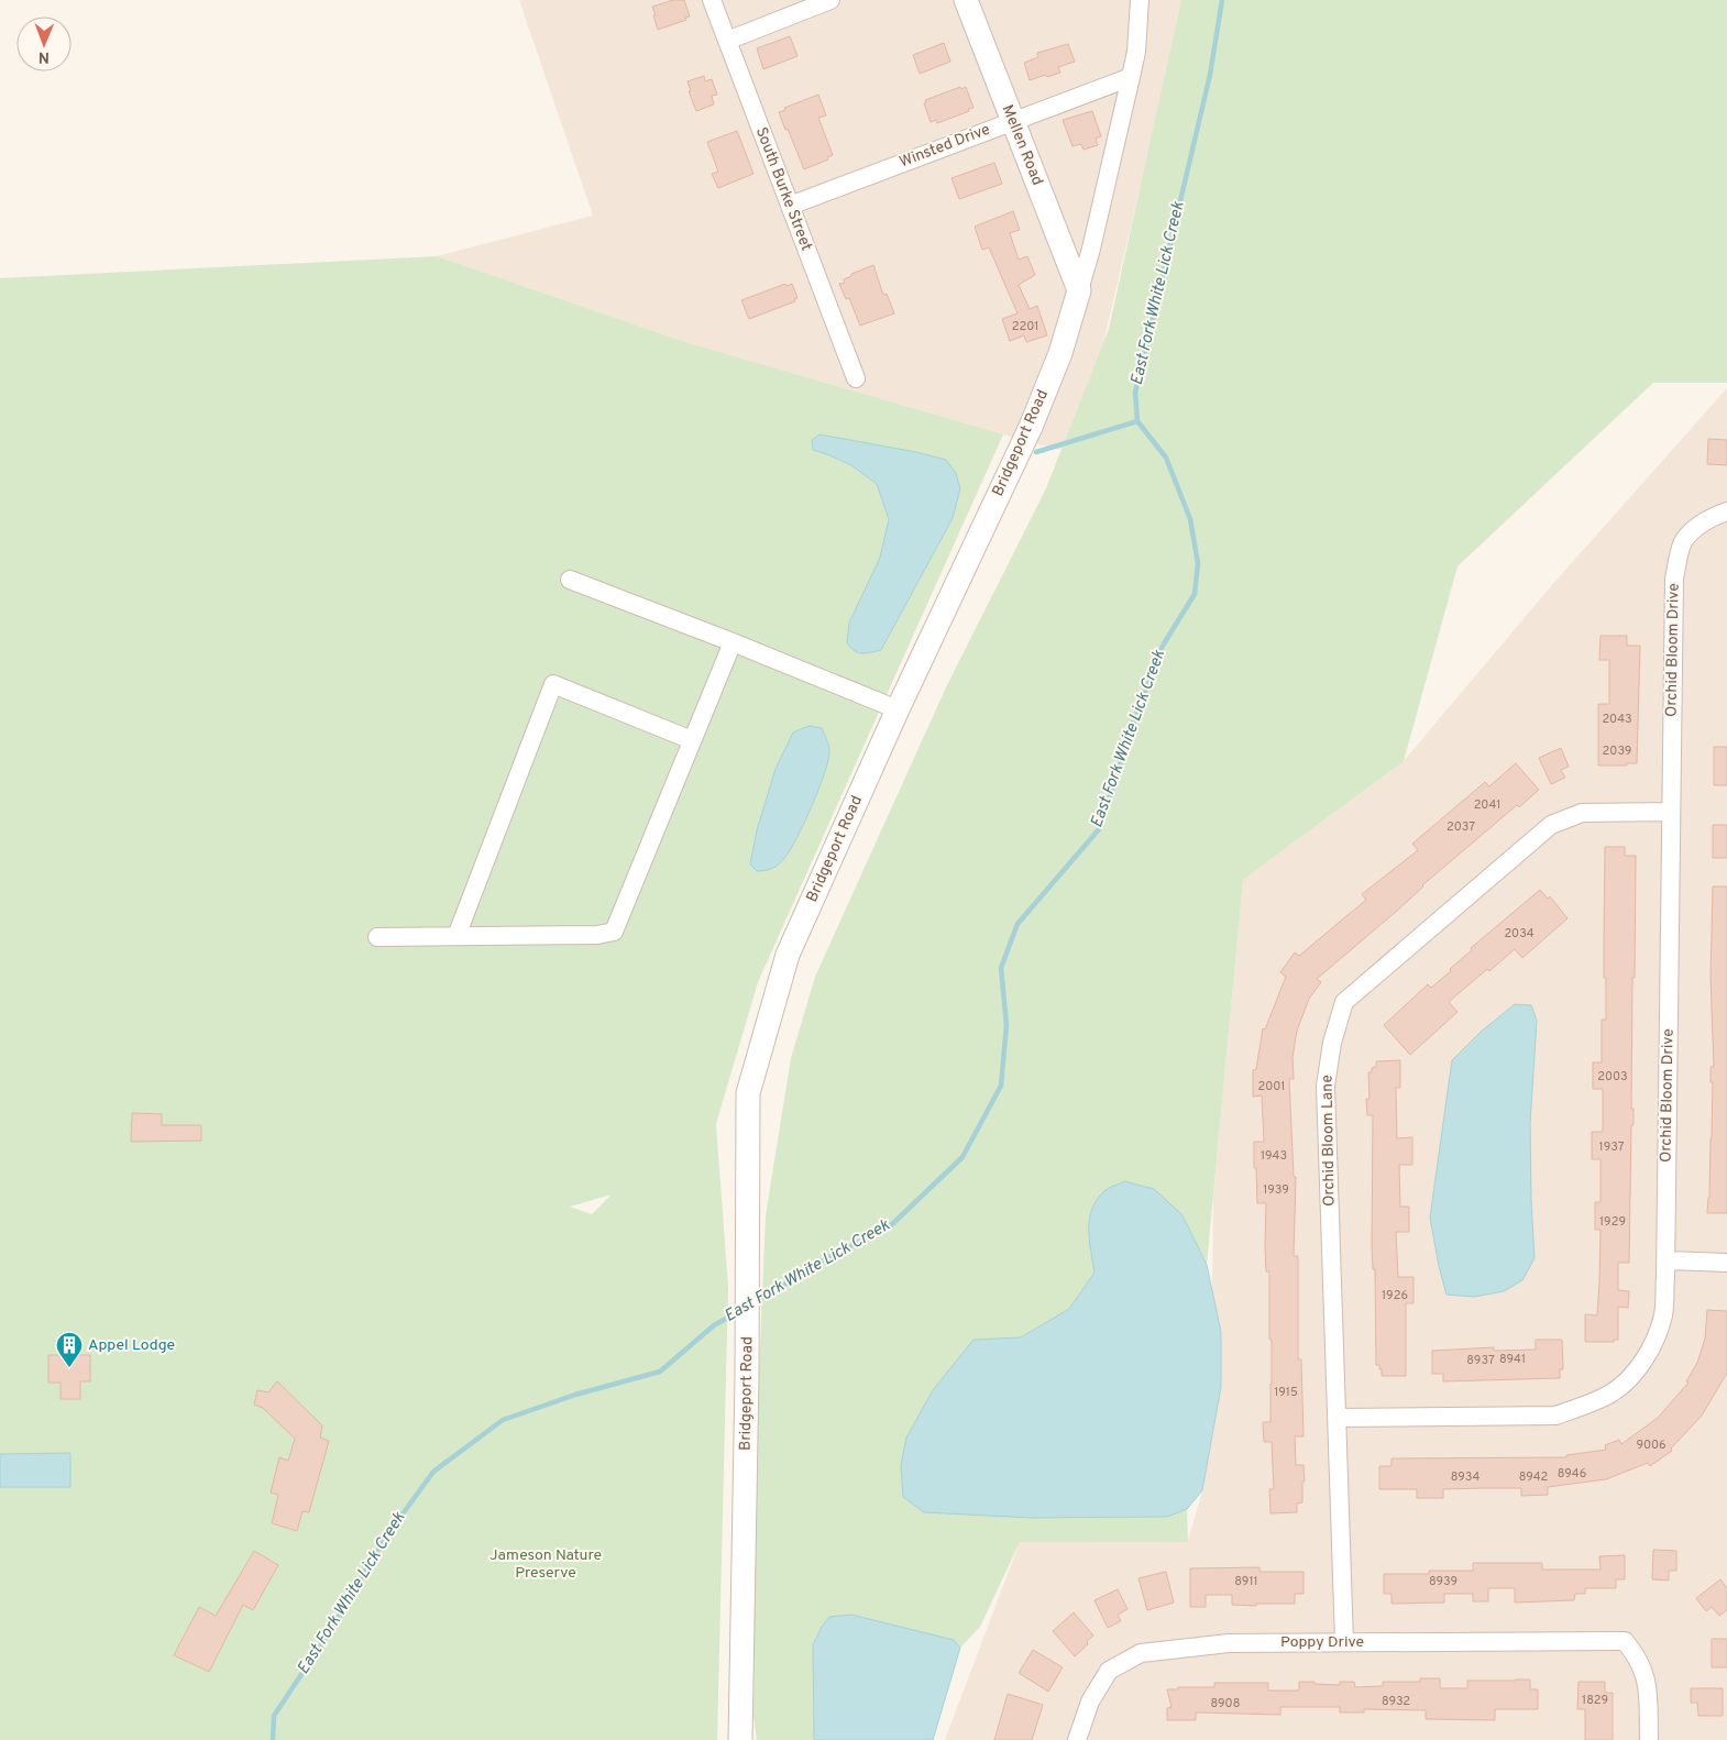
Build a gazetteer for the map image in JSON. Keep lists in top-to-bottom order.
{
  "streets": {
    "street": [
      "Mellen Road",
      "Winsted Drive",
      "South Burke Street",
      "Bridgeport Road",
      "Orchid Bloom Drive",
      "Orchid Bloom Lane",
      "Poppy Drive"
    ]
  },
  "crossings": [
    ["Mellen Road", "Winsted Drive"],
    ["Mellen Road", "Bridgeport Road"],
    ["Winsted Drive", "South Burke Street"],
    ["Winsted Drive", "Bridgeport Road"],
    ["Orchid Bloom Drive", "Orchid Bloom Lane"],
    ["Orchid Bloom Lane", "Poppy Drive"]
  ],
  "water": ["East Fork White Lick Creek"],
  "parks": ["Jameson Nature Preserve"],
  "places": {
    "building": ["Appel Lodge"]
  },
  "house_numbers": [
    "2201",
    "2043",
    "2039",
    "2041",
    "2037",
    "2034",
    "2003",
    "2001",
    "1937",
    "1943",
    "1939",
    "1929",
    "1926",
    "8941",
    "8937",
    "1915",
    "9006",
    "8946",
    "8934",
    "8942",
    "8911",
    "8939",
    "1829",
    "8932",
    "8908"
  ],
  "north": "bottom"
}
